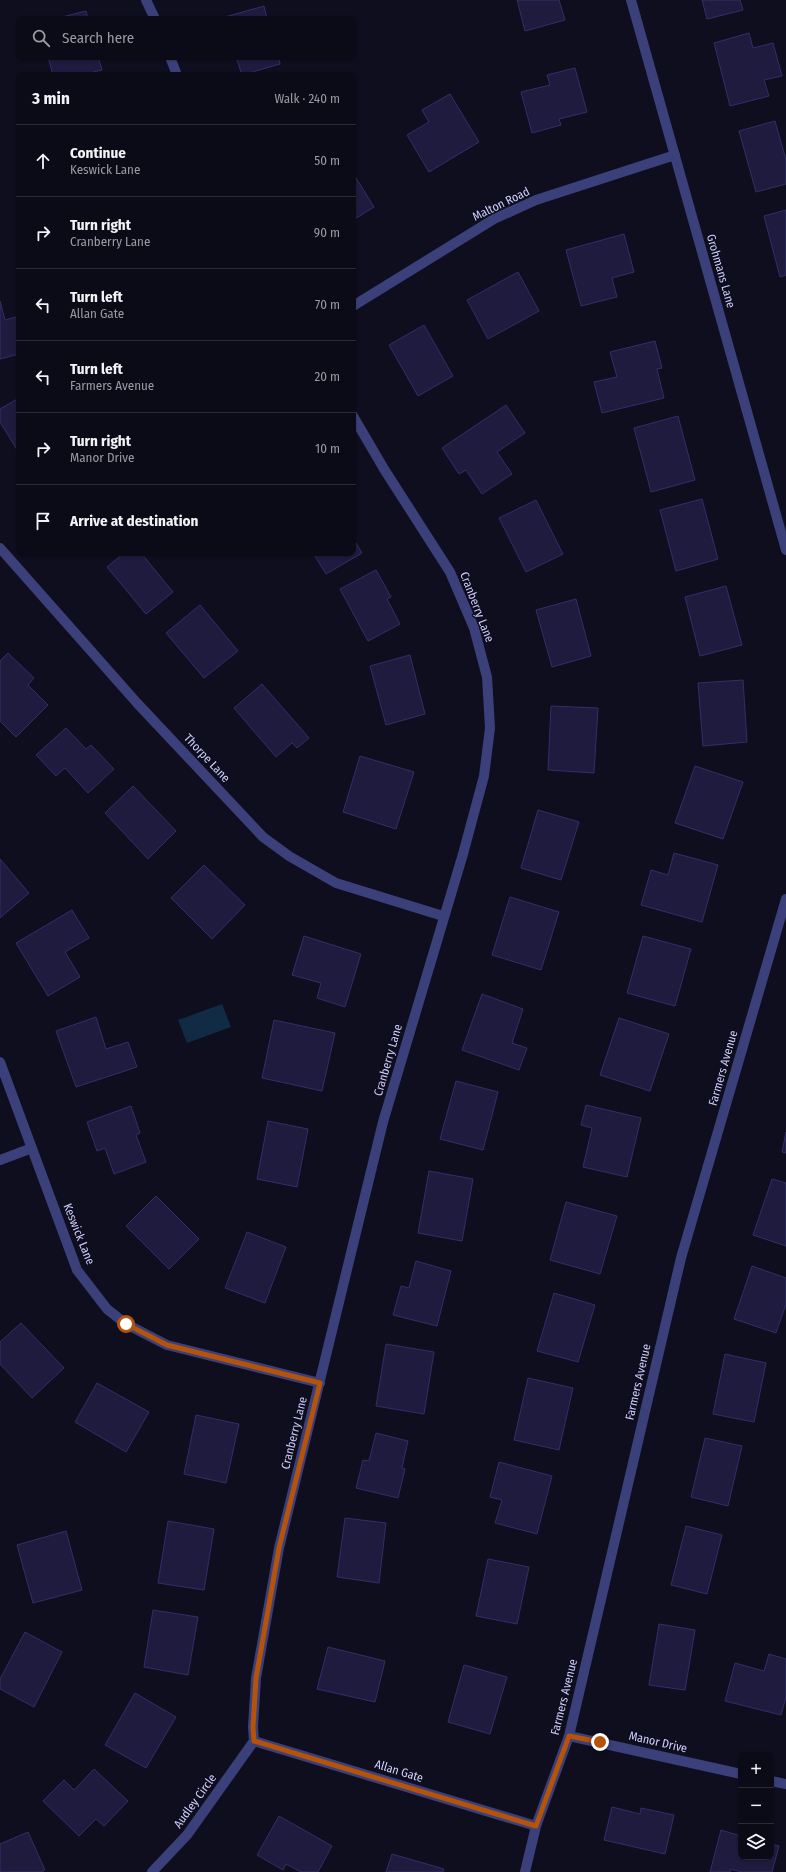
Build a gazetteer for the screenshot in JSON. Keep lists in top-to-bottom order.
{
  "streets": {
    "street": [
      "Malton Road",
      "Grohmans Lane",
      "Cranberry Lane",
      "Thorpe Lane",
      "Farmers Avenue",
      "Keswick Lane",
      "Manor Drive",
      "Allan Gate",
      "Audley Circle"
    ]
  },
  "crossings": [
    ["Malton Road", "Grohmans Lane"],
    ["Cranberry Lane", "Thorpe Lane"],
    ["Cranberry Lane", "Keswick Lane"],
    ["Cranberry Lane", "Allan Gate"],
    ["Cranberry Lane", "Audley Circle"],
    ["Farmers Avenue", "Manor Drive"],
    ["Farmers Avenue", "Allan Gate"],
    ["Allan Gate", "Audley Circle"]
  ],
  "page": {
    "search": "Search here",
    "heading": ["3 min", "Walk · 240 m"],
    "list": [
      ["Continue", "Keswick Lane", "50 m"],
      ["Turn right", "Cranberry Lane", "90 m"],
      ["Turn left", "Allan Gate", "70 m"],
      ["Turn left", "Farmers Avenue", "20 m"],
      ["Turn right", "Manor Drive", "10 m"],
      "Arrive at destination"
    ],
    "map_buttons": ["+", "−"]
  }
}
